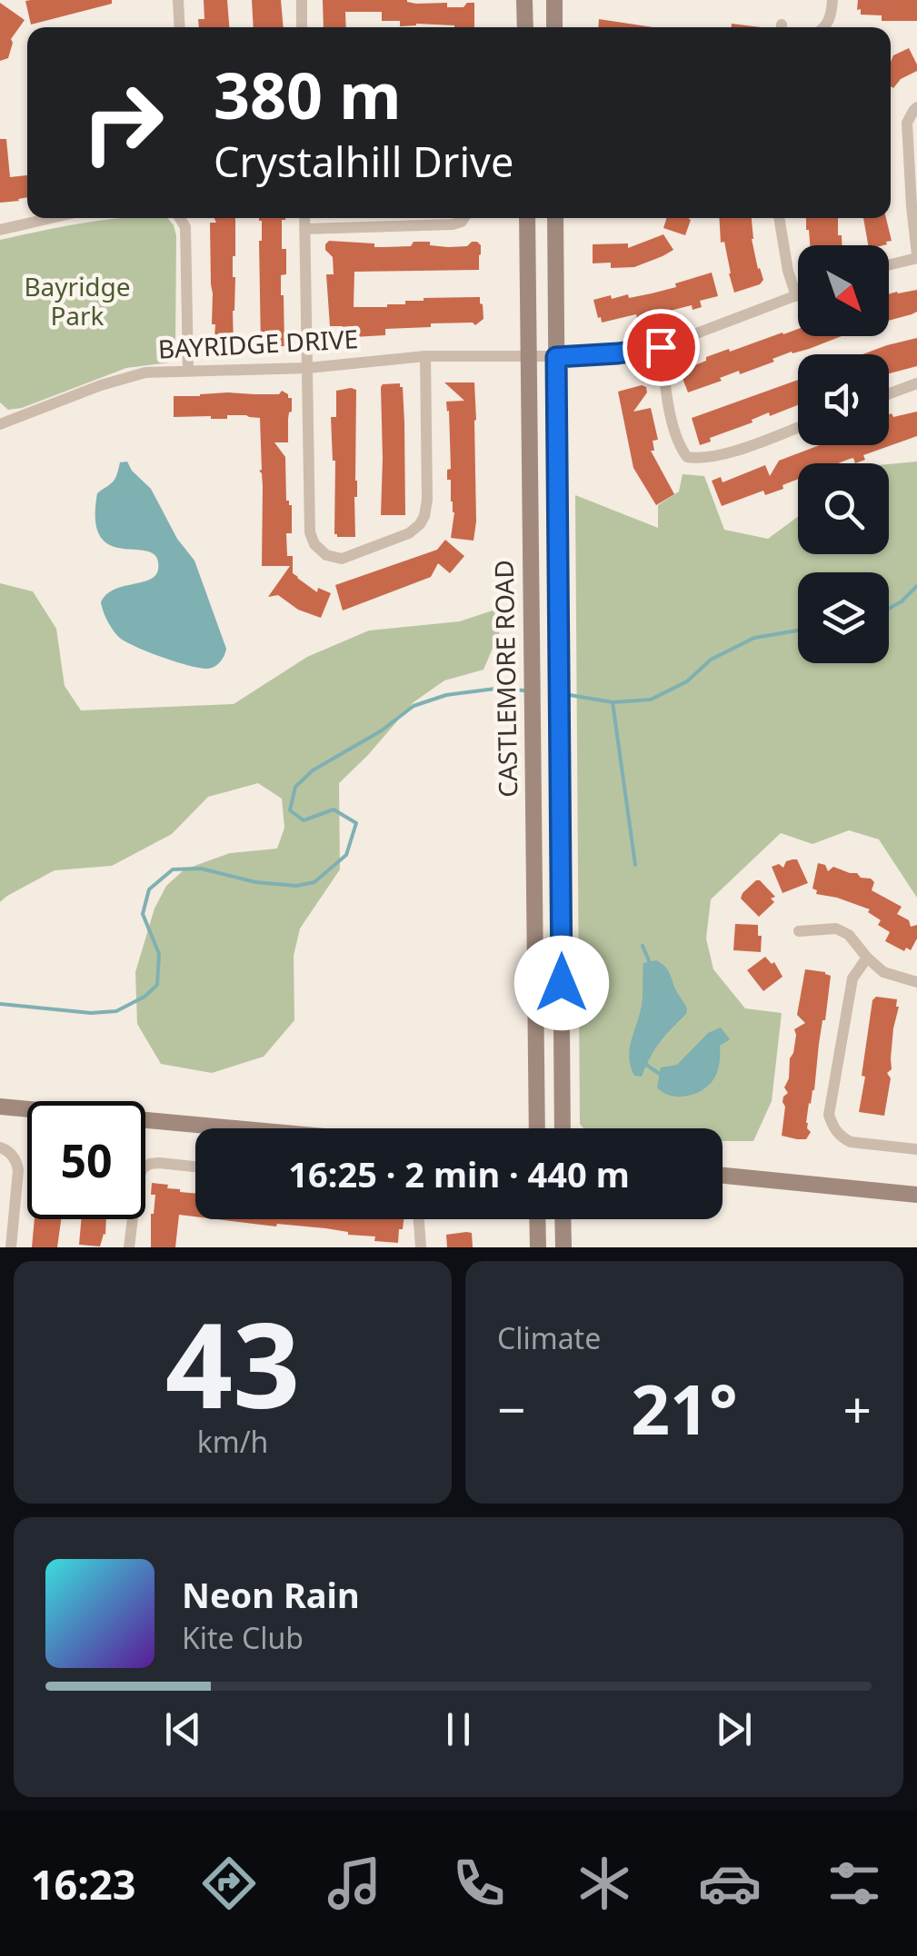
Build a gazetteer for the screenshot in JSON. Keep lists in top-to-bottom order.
{
  "streets": {
    "main road": ["CASTLEMORE ROAD"],
    "street": ["BAYRIDGE DRIVE"]
  },
  "crossings": [
    ["BAYRIDGE DRIVE", "CASTLEMORE ROAD"]
  ],
  "parks": ["Bayridge Park"],
  "north": "bottom right",
  "page": {
    "turn": ["380 m", "Crystalhill Drive"],
    "limit": "50",
    "trip": "16:25 · 2 min · 440 m",
    "tile": [
      ["43", "km/h"],
      "Climate"
    ],
    "heat": ["−", "21°", "+"],
    "song": ["Neon Rain", "Kite Club"],
    "tabs": "16:23"
  }
}
